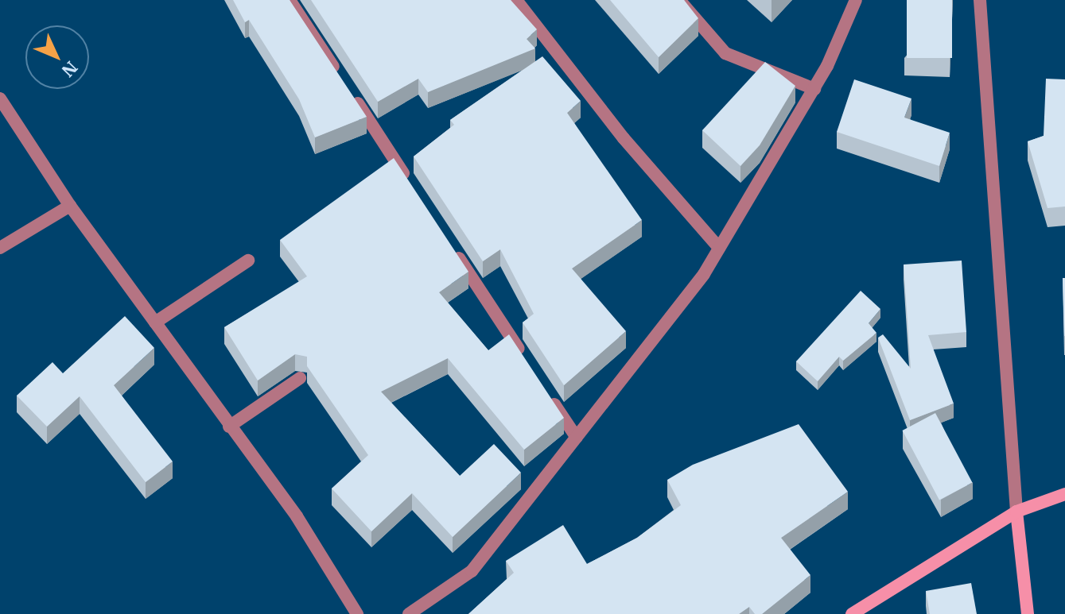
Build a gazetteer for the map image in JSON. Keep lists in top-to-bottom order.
{
  "north": "bottom right"
}
